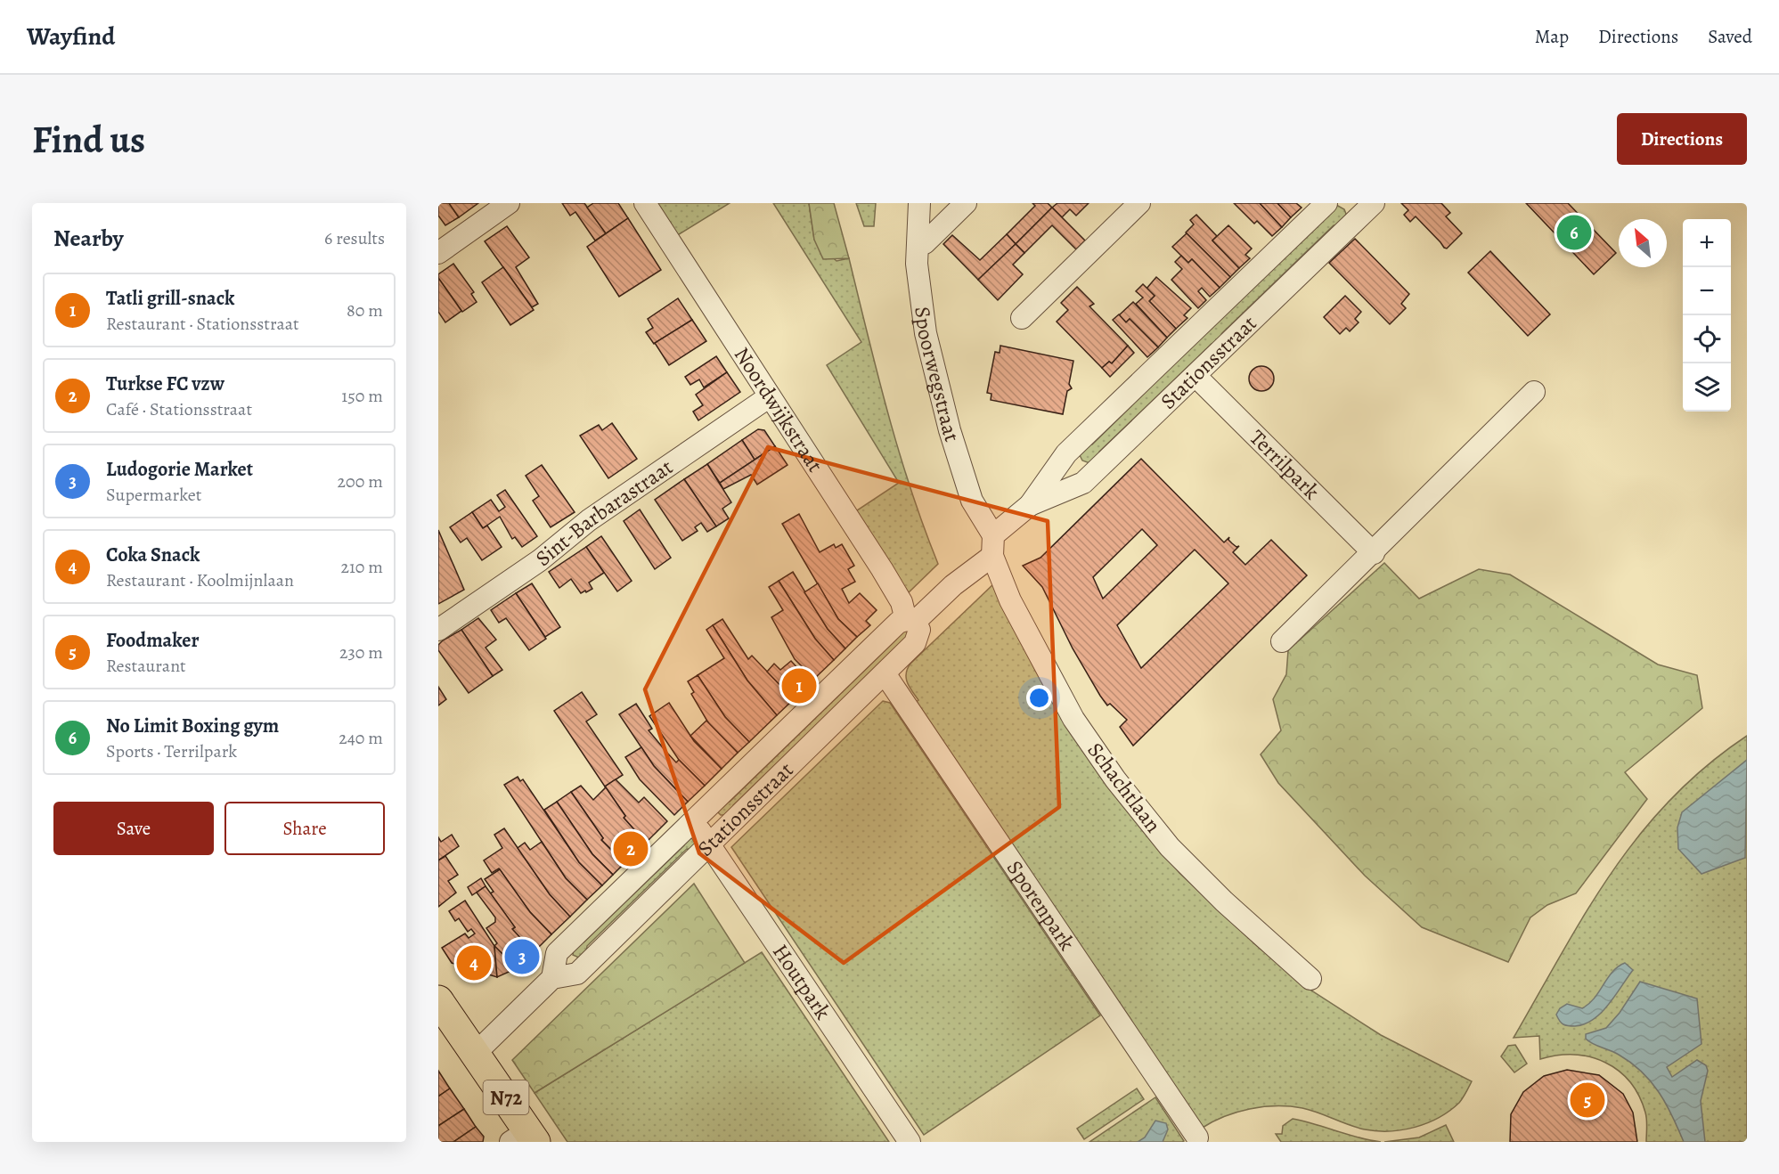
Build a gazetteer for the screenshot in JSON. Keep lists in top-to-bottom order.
{
  "streets": {
    "main road": ["N72"],
    "street": [
      "Stationsstraat",
      "Spoorwegstraat",
      "Noordwijkstraat",
      "Terrilpark",
      "Sint-Barbarastraat",
      "Schachtlaan",
      "Sporenpark",
      "Houtpark"
    ]
  },
  "crossings": [
    ["Stationsstraat", "Spoorwegstraat"],
    ["Stationsstraat", "Noordwijkstraat"],
    ["Stationsstraat", "Terrilpark"],
    ["Stationsstraat", "Schachtlaan"],
    ["Stationsstraat", "Sporenpark"],
    ["Stationsstraat", "Houtpark"],
    ["Spoorwegstraat", "Schachtlaan"],
    ["Noordwijkstraat", "Sint-Barbarastraat"]
  ],
  "north": "top left",
  "page": {
    "header": "Wayfind",
    "nav": ["Map", "Directions", "Saved"],
    "buttons": [
      "Directions",
      ["Save", "Share"]
    ],
    "title": "Find us",
    "heading": ["Nearby", "6 results"],
    "pins": [
      "6",
      "1",
      "2",
      "3",
      "4",
      "5"
    ],
    "map_buttons": ["+", "−"],
    "list": [
      {
        "mark": "1",
        "name": "Tatli grill-snack",
        "note": "Restaurant · Stationsstraat",
        "value": "80 m"
      },
      {
        "mark": "2",
        "name": "Turkse FC vzw",
        "note": "Café · Stationsstraat",
        "value": "150 m"
      },
      {
        "mark": "3",
        "name": "Ludogorie Market",
        "note": "Supermarket",
        "value": "200 m"
      },
      {
        "mark": "4",
        "name": "Coka Snack",
        "note": "Restaurant · Koolmijnlaan",
        "value": "210 m"
      },
      {
        "mark": "5",
        "name": "Foodmaker",
        "note": "Restaurant",
        "value": "230 m"
      },
      {
        "mark": "6",
        "name": "No Limit Boxing gym",
        "note": "Sports · Terrilpark",
        "value": "240 m"
      }
    ]
  }
}
